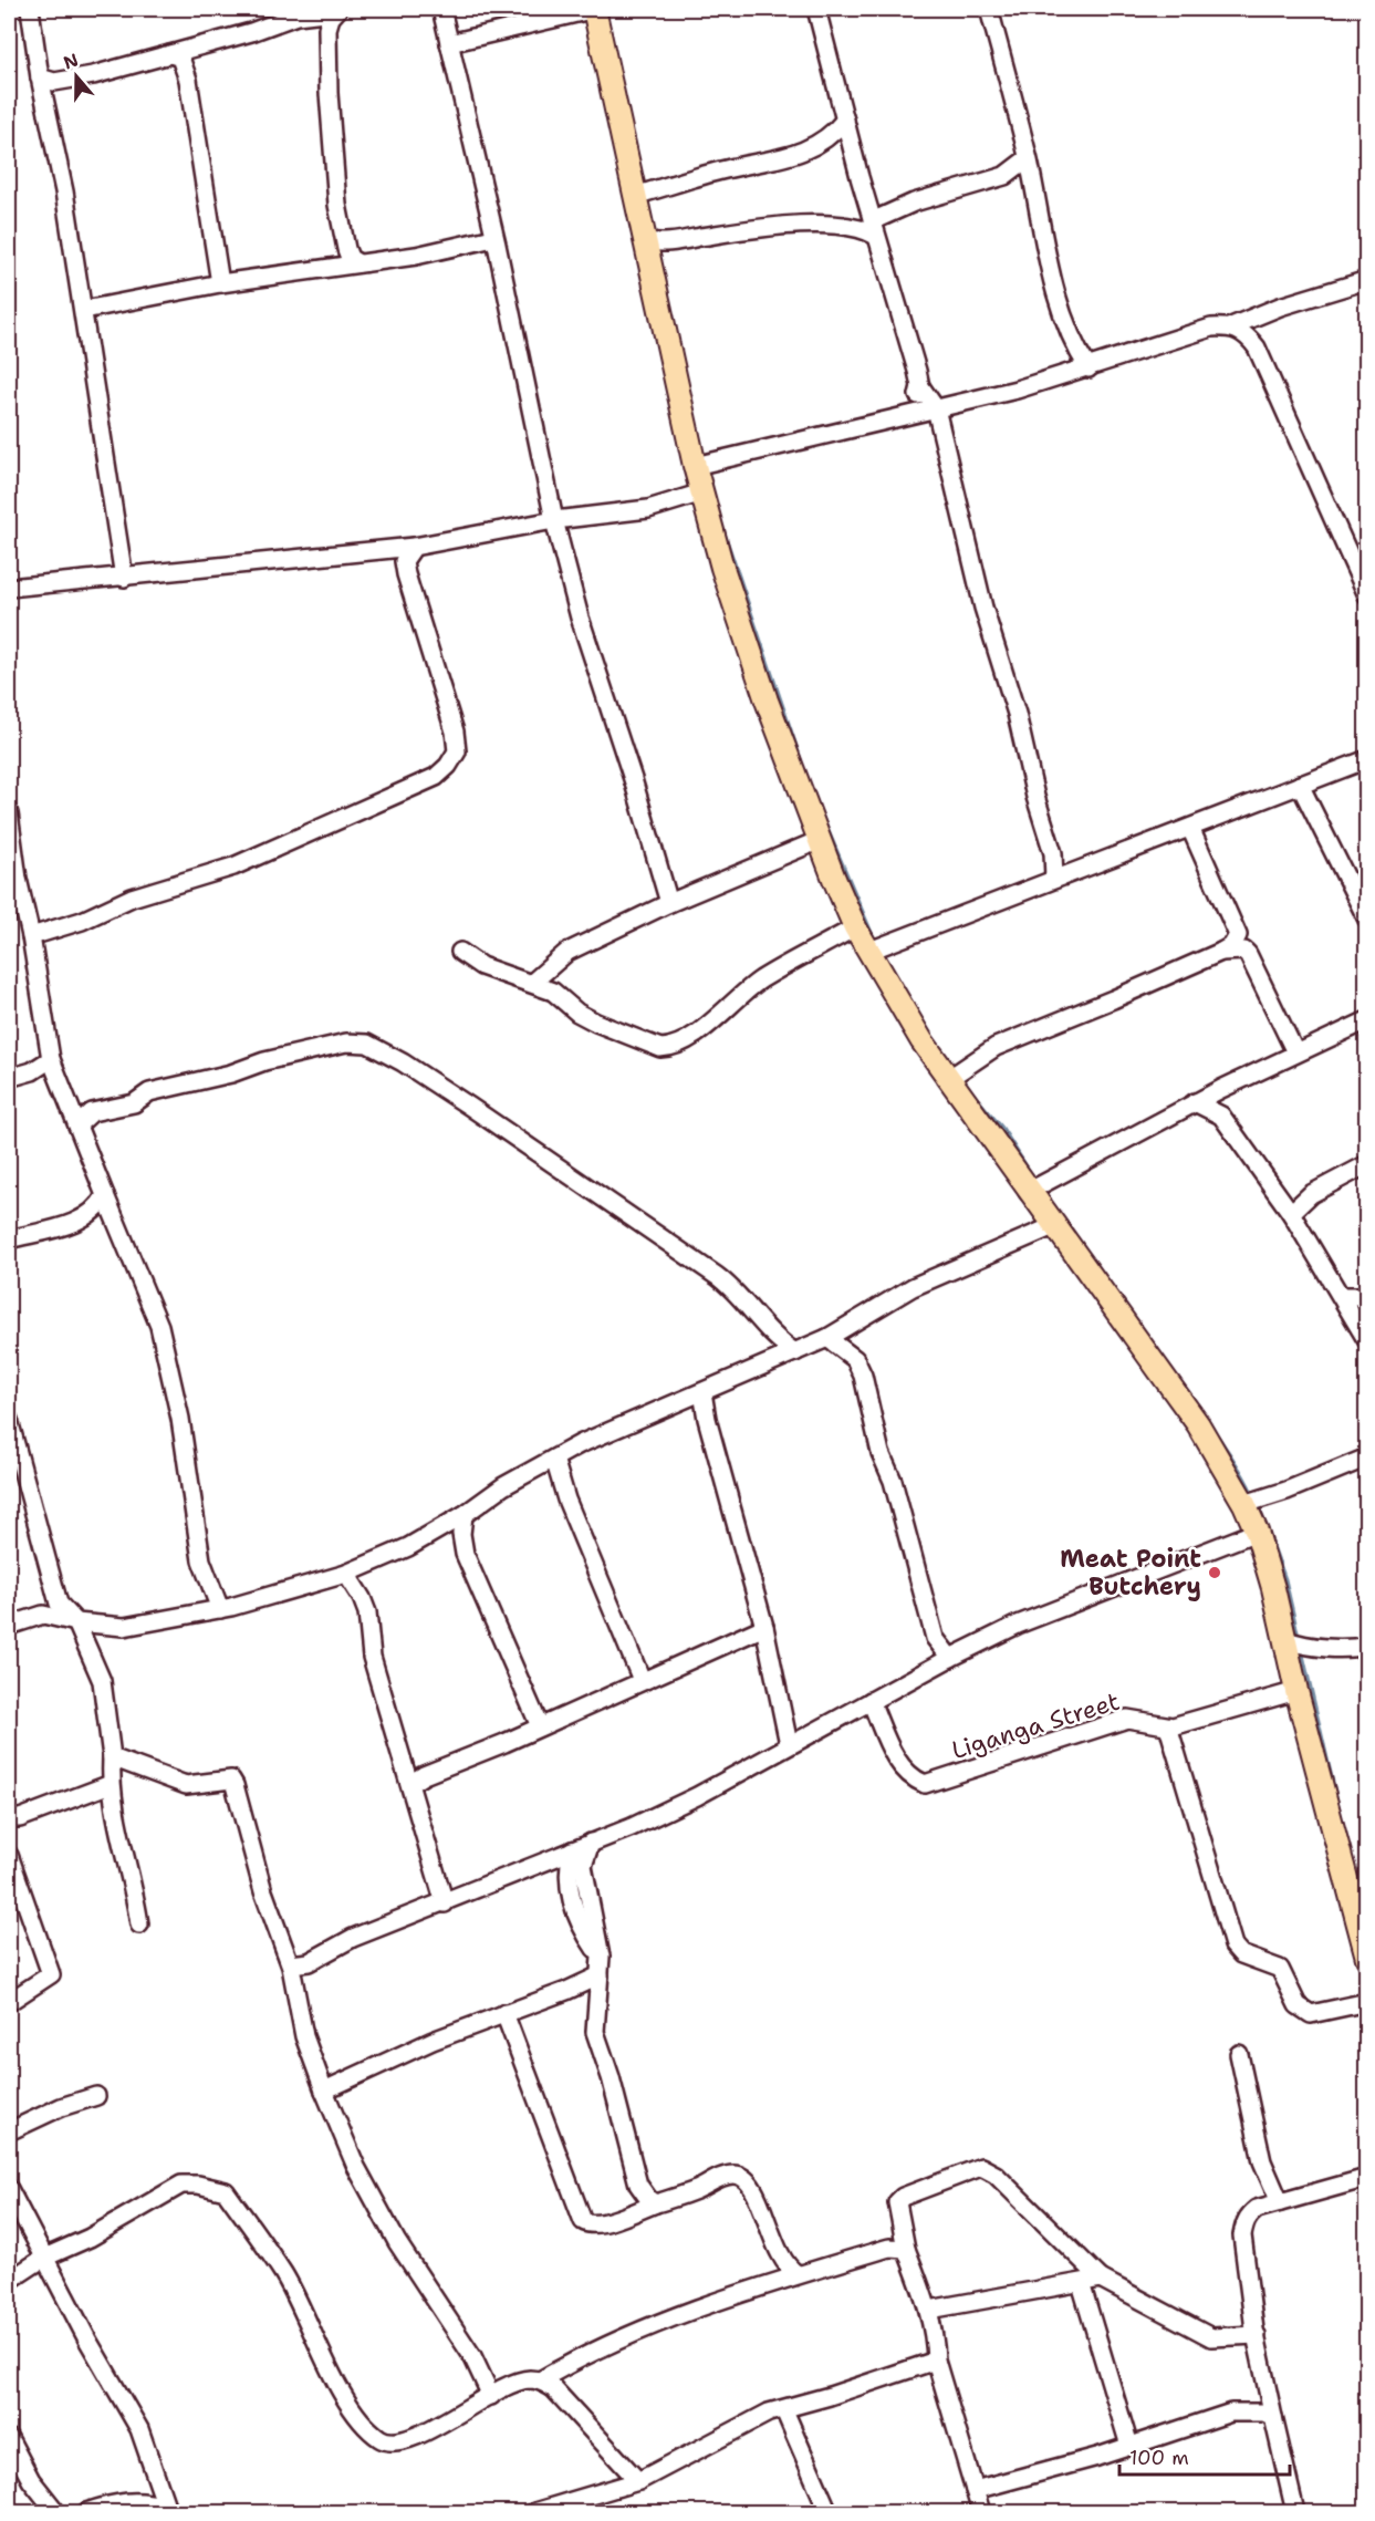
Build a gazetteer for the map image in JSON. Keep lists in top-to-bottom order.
{
  "streets": {
    "street": ["Liganga Street"]
  },
  "places": ["Meat Point Butchery"],
  "scale_bar": "100 m",
  "north": "top"
}
